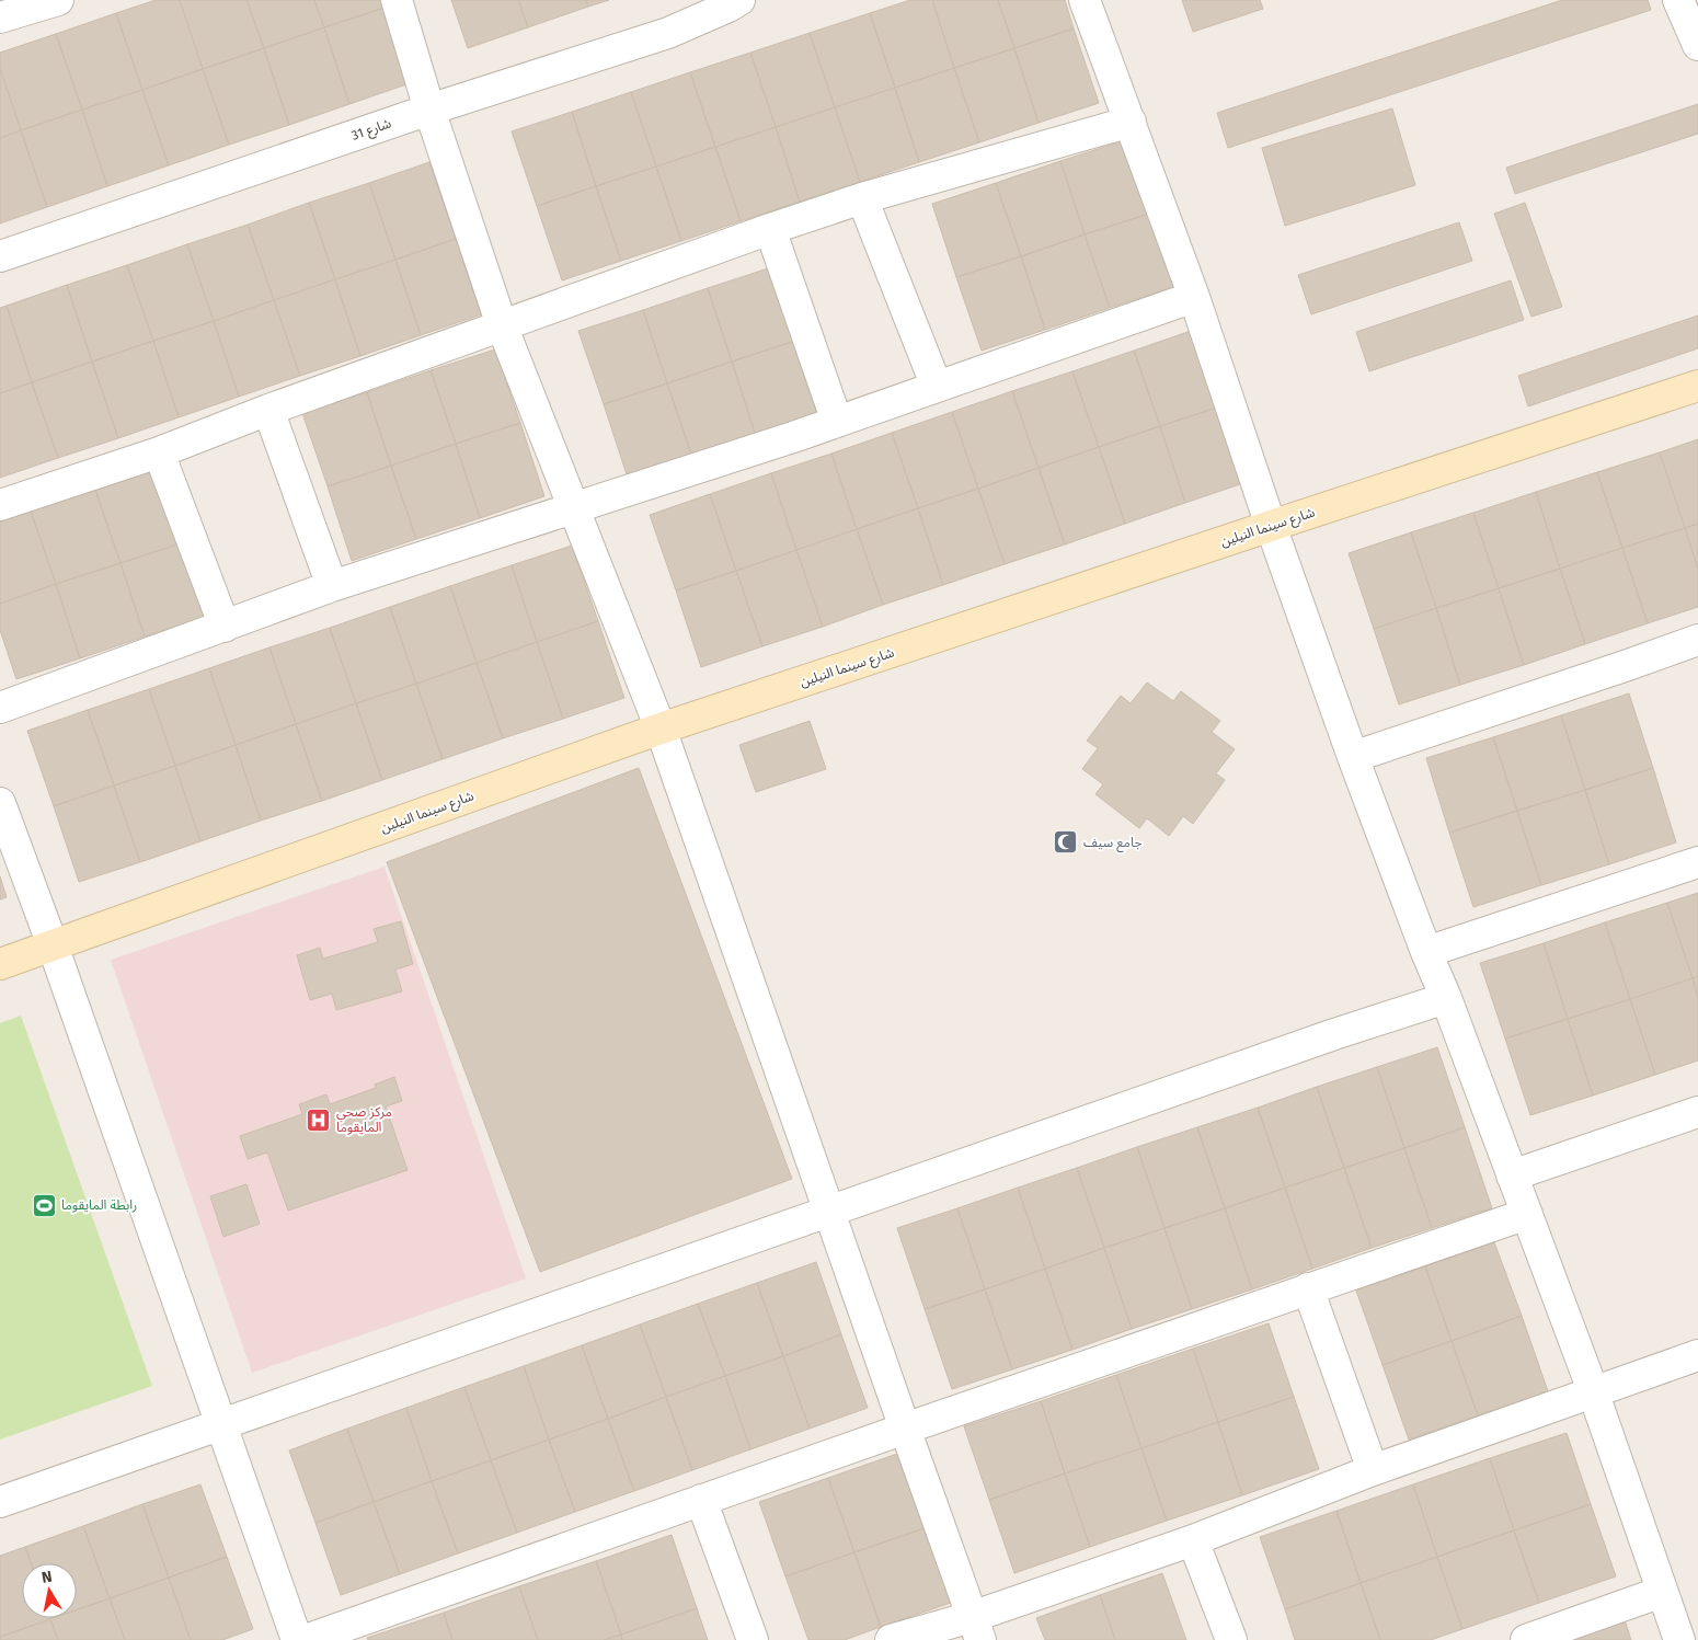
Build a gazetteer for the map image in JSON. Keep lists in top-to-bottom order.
{
  "streets": {
    "street": ["شارع 31", "شارع سينما النيلين"]
  },
  "places": {
    "mosque": ["جامع سيف"],
    "hospital": ["مركز صحي المايقوما"],
    "sports": ["رابطة المايقوما"]
  },
  "north": "top"
}
